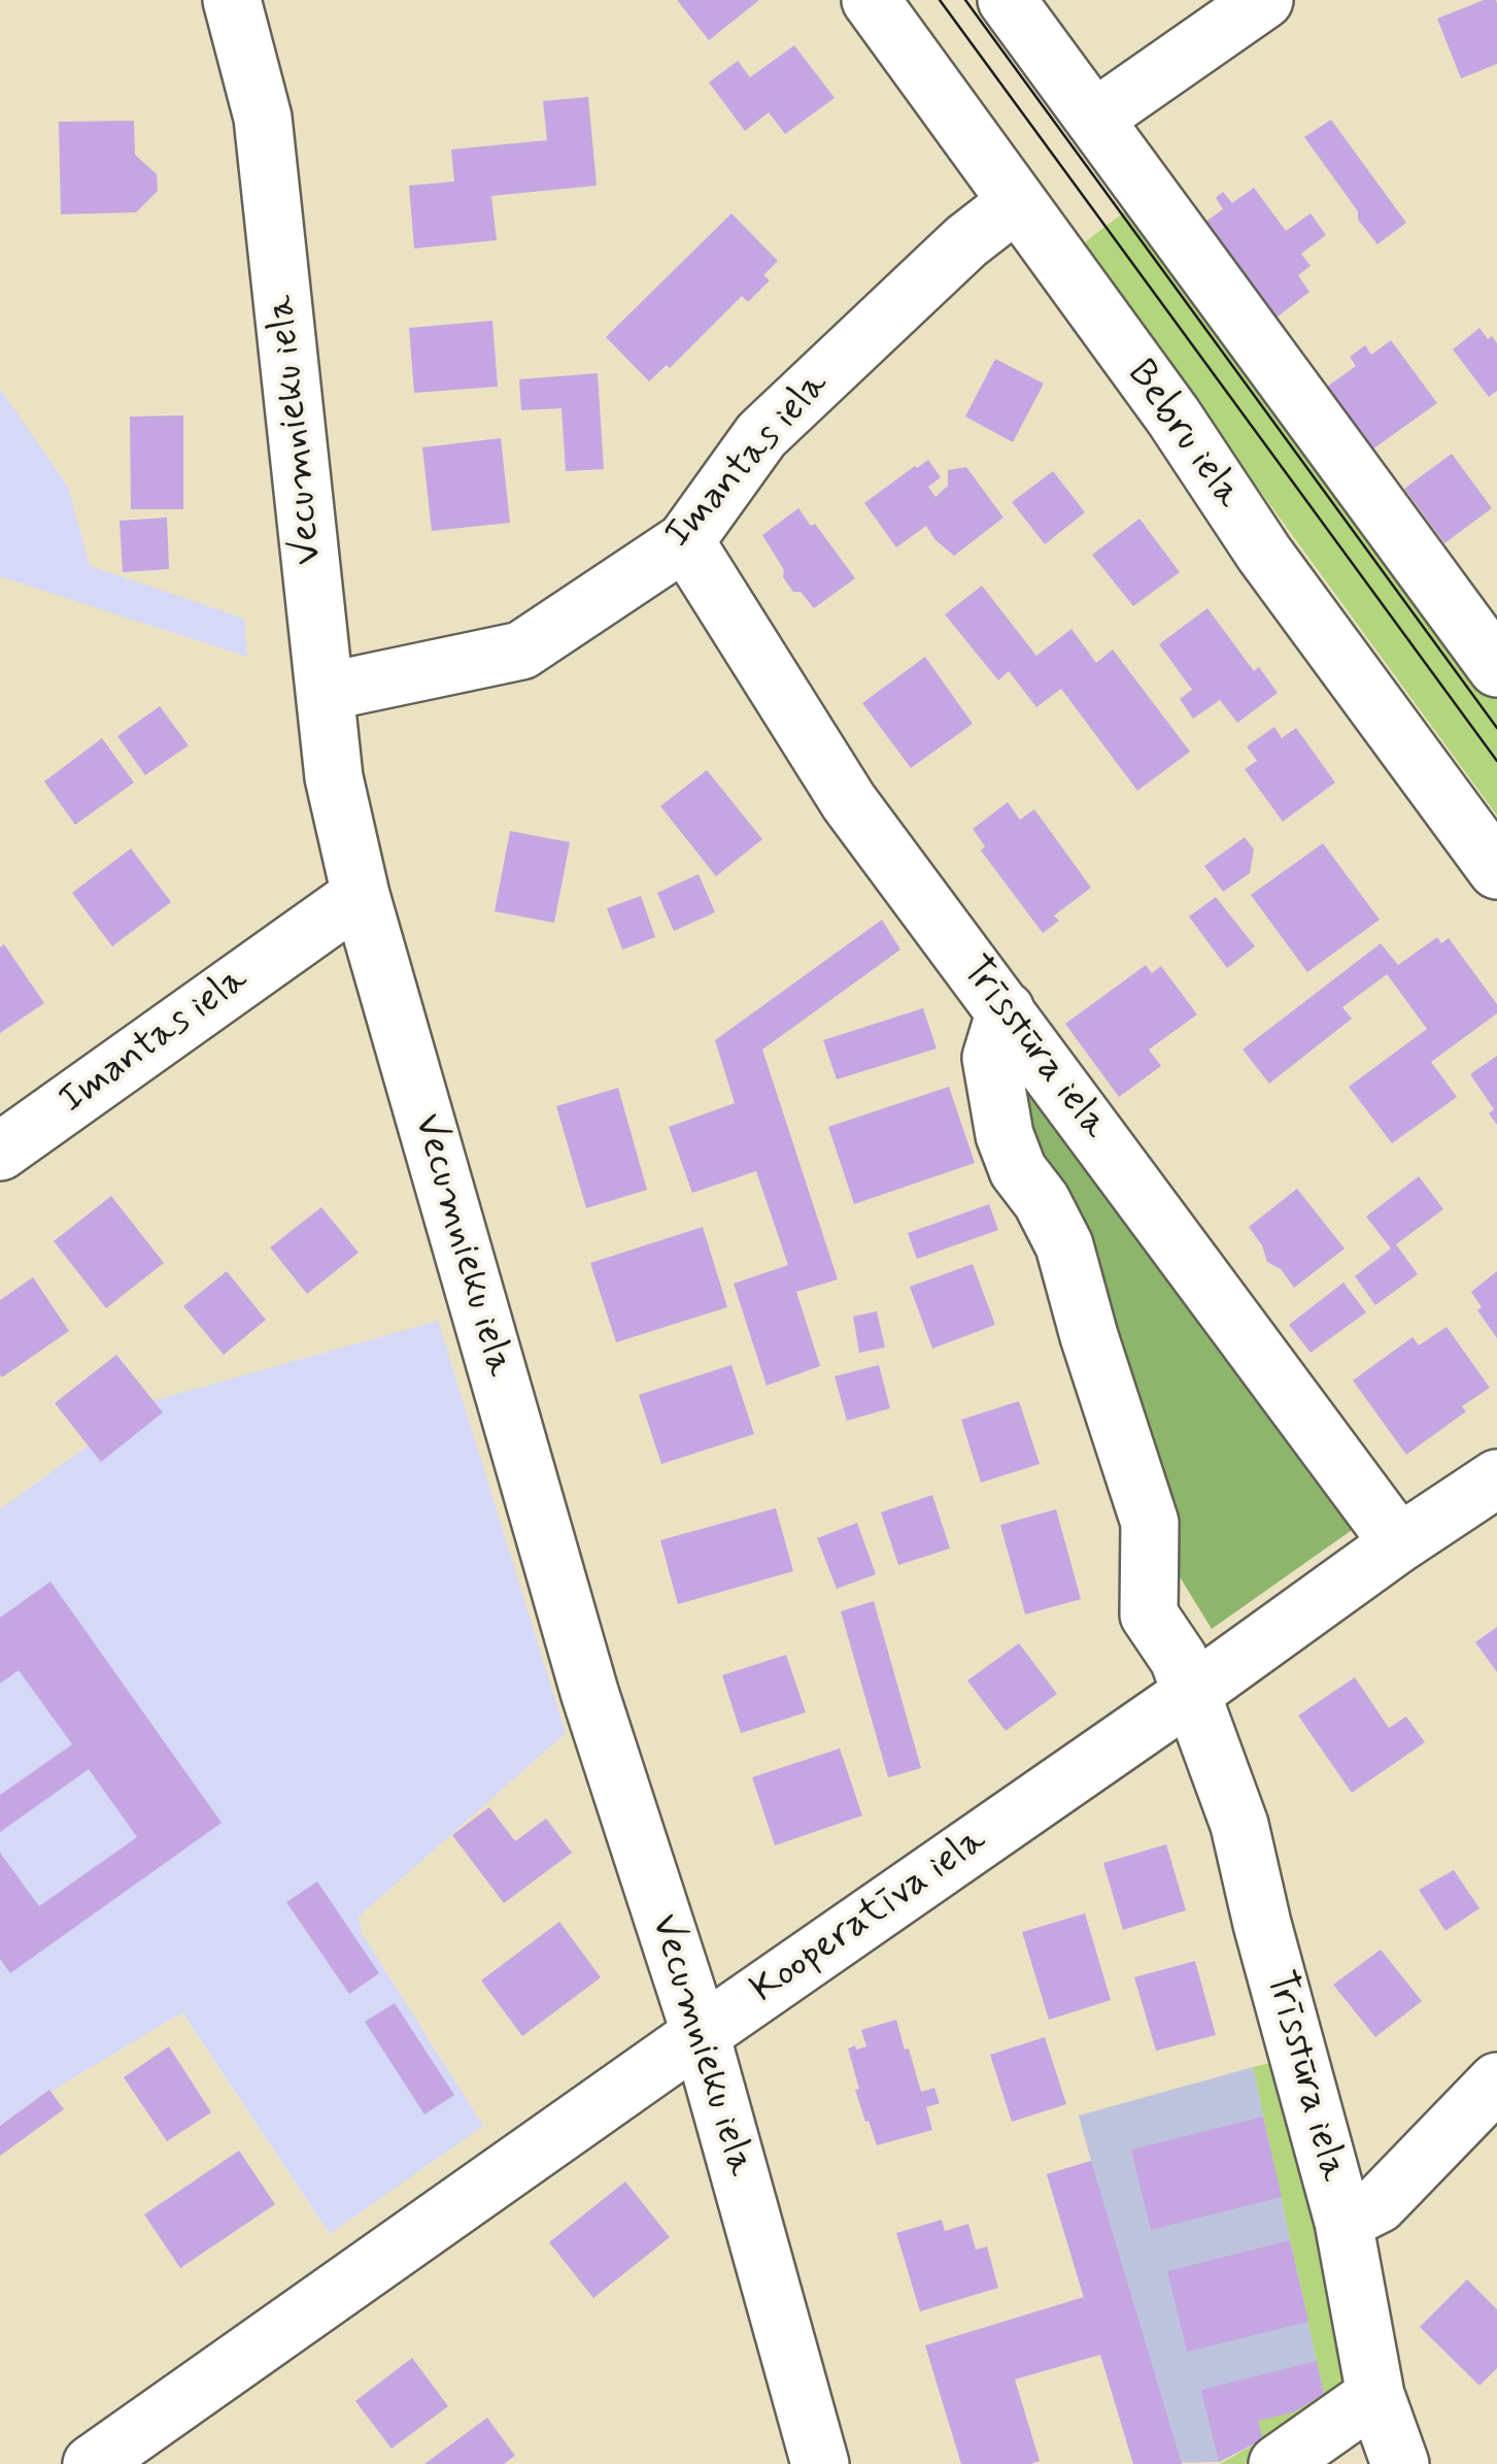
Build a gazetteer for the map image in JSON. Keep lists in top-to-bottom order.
{
  "streets": {
    "street": [
      "Vecumnieku iela",
      "Bebru iela",
      "Imantas iela",
      "Trīsstūra iela",
      "Kooperatīva iela"
    ]
  },
  "crossings": [
    ["Vecumnieku iela", "Imantas iela"],
    ["Vecumnieku iela", "Kooperatīva iela"],
    ["Bebru iela", "Imantas iela"],
    ["Imantas iela", "Trīsstūra iela"],
    ["Trīsstūra iela", "Kooperatīva iela"]
  ]
}
